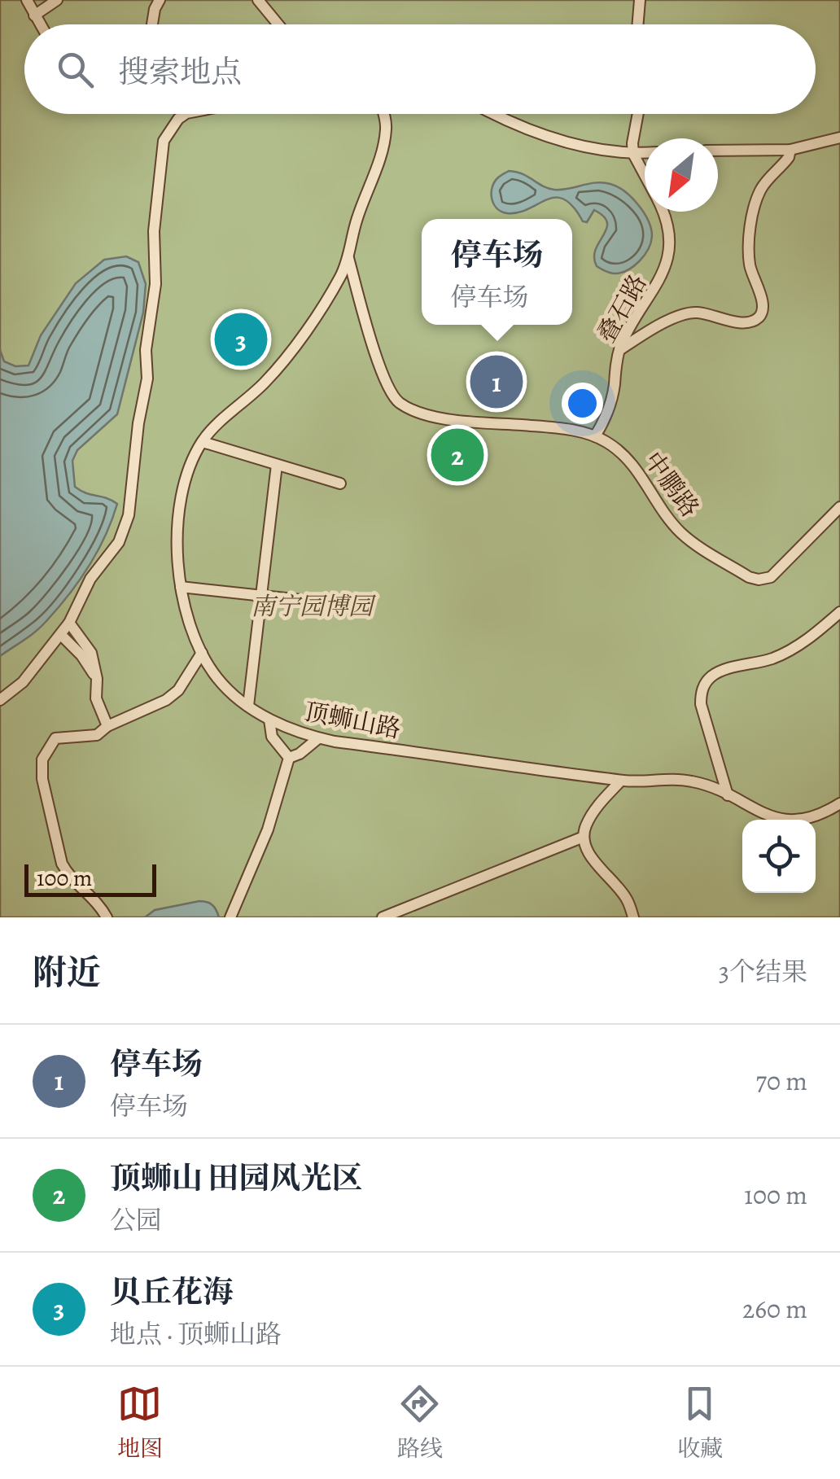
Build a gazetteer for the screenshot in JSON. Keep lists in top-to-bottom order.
{
  "streets": {
    "street": ["叠石路", "中鹏路", "顶蛳山路"]
  },
  "crossings": [
    ["叠石路", "中鹏路"],
    ["中鹏路", "顶蛳山路"]
  ],
  "parks": ["南宁园博园"],
  "scale_bar": "100 m",
  "north": "bottom left",
  "page": {
    "search": "搜索地点",
    "popup": ["停车场", "停车场"],
    "pins": ["3", "1", "2"],
    "scale": "100 m",
    "heading": ["附近", "3个结果"],
    "list": [
      {
        "mark": "1",
        "name": "停车场",
        "note": "停车场",
        "value": "70 m"
      },
      {
        "mark": "2",
        "name": "顶蛳山 田园风光区",
        "note": "公园",
        "value": "100 m"
      },
      {
        "mark": "3",
        "name": "贝丘花海",
        "note": "地点 · 顶蛳山路",
        "value": "260 m"
      }
    ],
    "nav": ["地图", "路线", "收藏"]
  }
}
